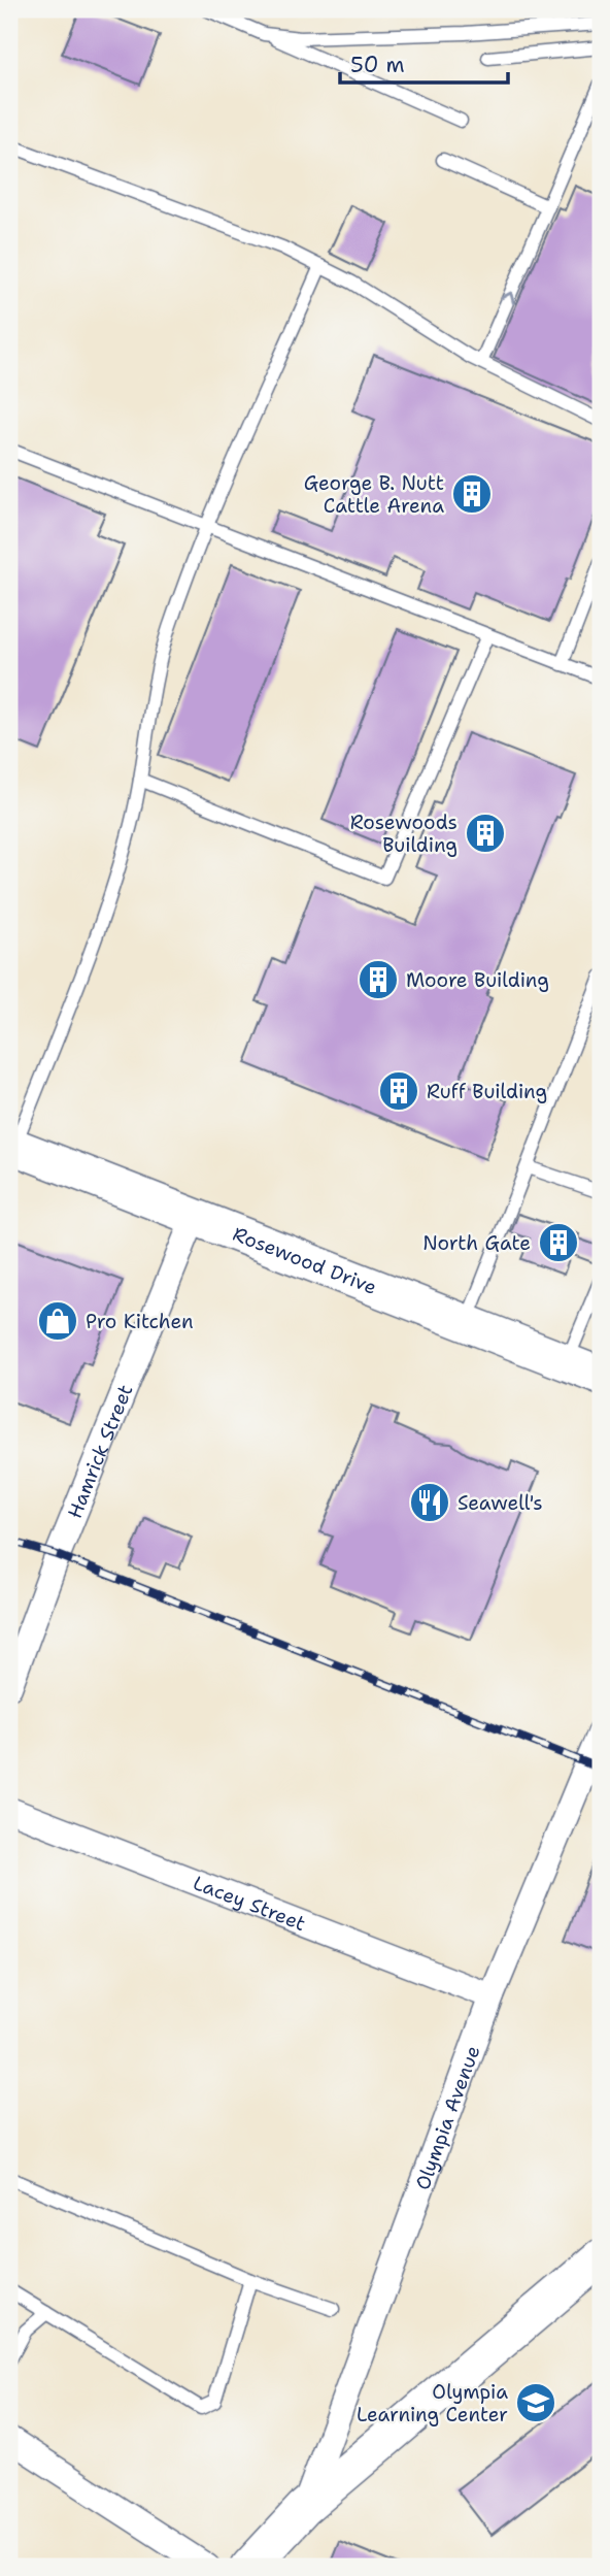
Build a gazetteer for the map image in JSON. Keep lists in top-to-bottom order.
{
  "streets": {
    "main road": ["Rosewood Drive", "Olympia Avenue"],
    "street": ["Hamrick Street", "Lacey Street"]
  },
  "crossings": [
    ["Rosewood Drive", "Hamrick Street"],
    ["Lacey Street", "Olympia Avenue"]
  ],
  "places": {
    "building": [
      "George B. Nutt Cattle Arena",
      "Rosewoods Building",
      "Moore Building",
      "Ruff Building",
      "North Gate"
    ],
    "shop": ["Pro Kitchen"],
    "restaurant": ["Seawell's"],
    "school or university": ["Olympia Learning Center"]
  },
  "scale_bar": "50 m"
}
